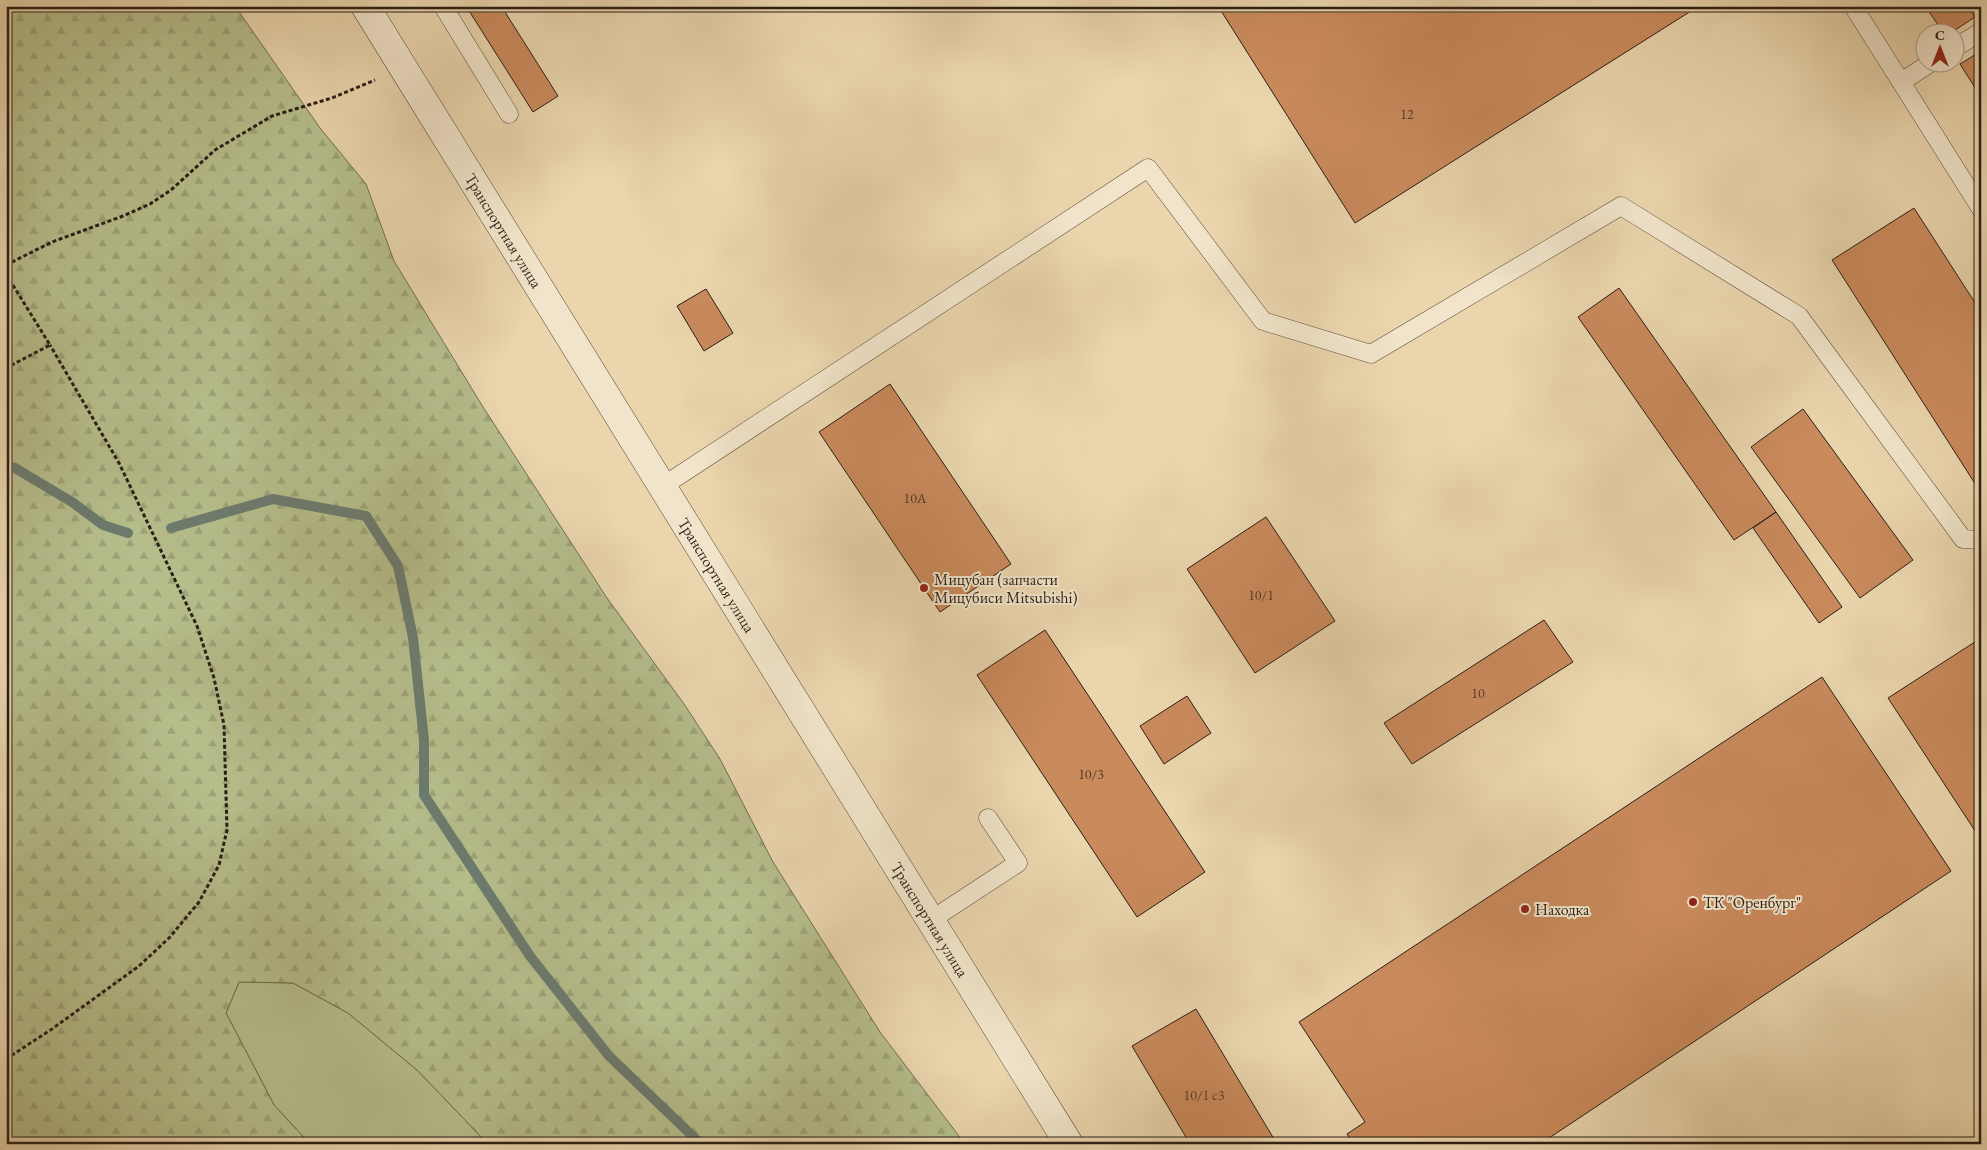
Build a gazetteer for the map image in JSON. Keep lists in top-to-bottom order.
{
  "streets": {
    "street": ["Транспортная улица"]
  },
  "places": ["Мицубан (запчасти Мицубиси Mitsubishi)", "ТК \"Оренбург\"", "Находка"],
  "house_numbers": [
    "12",
    "10А",
    "10/1",
    "10",
    "10/3",
    "10/1 с3"
  ],
  "north": "top"
}
